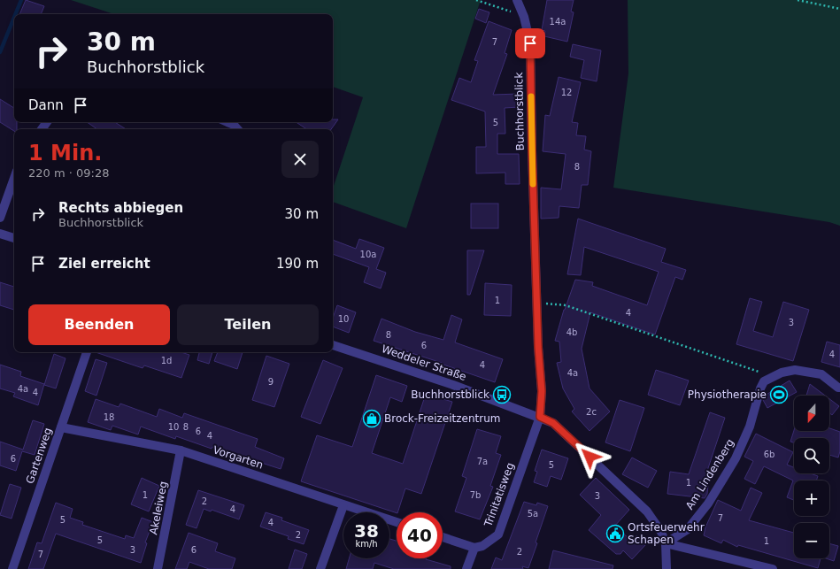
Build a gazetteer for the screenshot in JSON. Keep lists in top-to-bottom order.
{
  "streets": {
    "street": [
      "Buchhorstblick",
      "Weddeler Straße",
      "Gartenweg",
      "Vorgarten",
      "Am Lindenberg",
      "Trinitatisweg",
      "Akeleiweg"
    ]
  },
  "crossings": [
    ["Buchhorstblick", "Weddeler Straße"],
    ["Buchhorstblick", "Trinitatisweg"],
    ["Weddeler Straße", "Am Lindenberg"],
    ["Weddeler Straße", "Trinitatisweg"],
    ["Gartenweg", "Vorgarten"],
    ["Vorgarten", "Akeleiweg"]
  ],
  "places": {
    "bus stop": ["Buchhorstblick"],
    "sports": ["Physiotherapie"],
    "shop": ["Brock-Freizeitzentrum"],
    "public building": ["Ortsfeuerwehr Schapen"]
  },
  "house_numbers": [
    "14a",
    "7",
    "12",
    "5",
    "8",
    "10a",
    "1",
    "4",
    "10",
    "3",
    "4b",
    "8",
    "6",
    "4",
    "1d",
    "4",
    "4a",
    "9",
    "4a",
    "4",
    "2c",
    "18",
    "10",
    "8",
    "6",
    "4",
    "6b",
    "6",
    "7a",
    "5",
    "1",
    "1",
    "7b",
    "3",
    "2",
    "4",
    "5a",
    "7",
    "5",
    "4",
    "2",
    "5",
    "1",
    "3",
    "6",
    "2",
    "7"
  ],
  "north": "bottom",
  "page": {
    "turn": ["30 m", "Buchhorstblick"],
    "then": "Dann",
    "heading": ["1 Min.", "220 m · 09:28"],
    "list": [
      {
        "name": "Rechts abbiegen",
        "note": "Buchhorstblick",
        "value": "30 m"
      },
      {
        "name": "Ziel erreicht",
        "value": "190 m"
      }
    ],
    "buttons": ["Beenden", "Teilen"],
    "map_buttons": ["+", "−"],
    "speed": "38 km/h",
    "limit": "40"
  }
}
